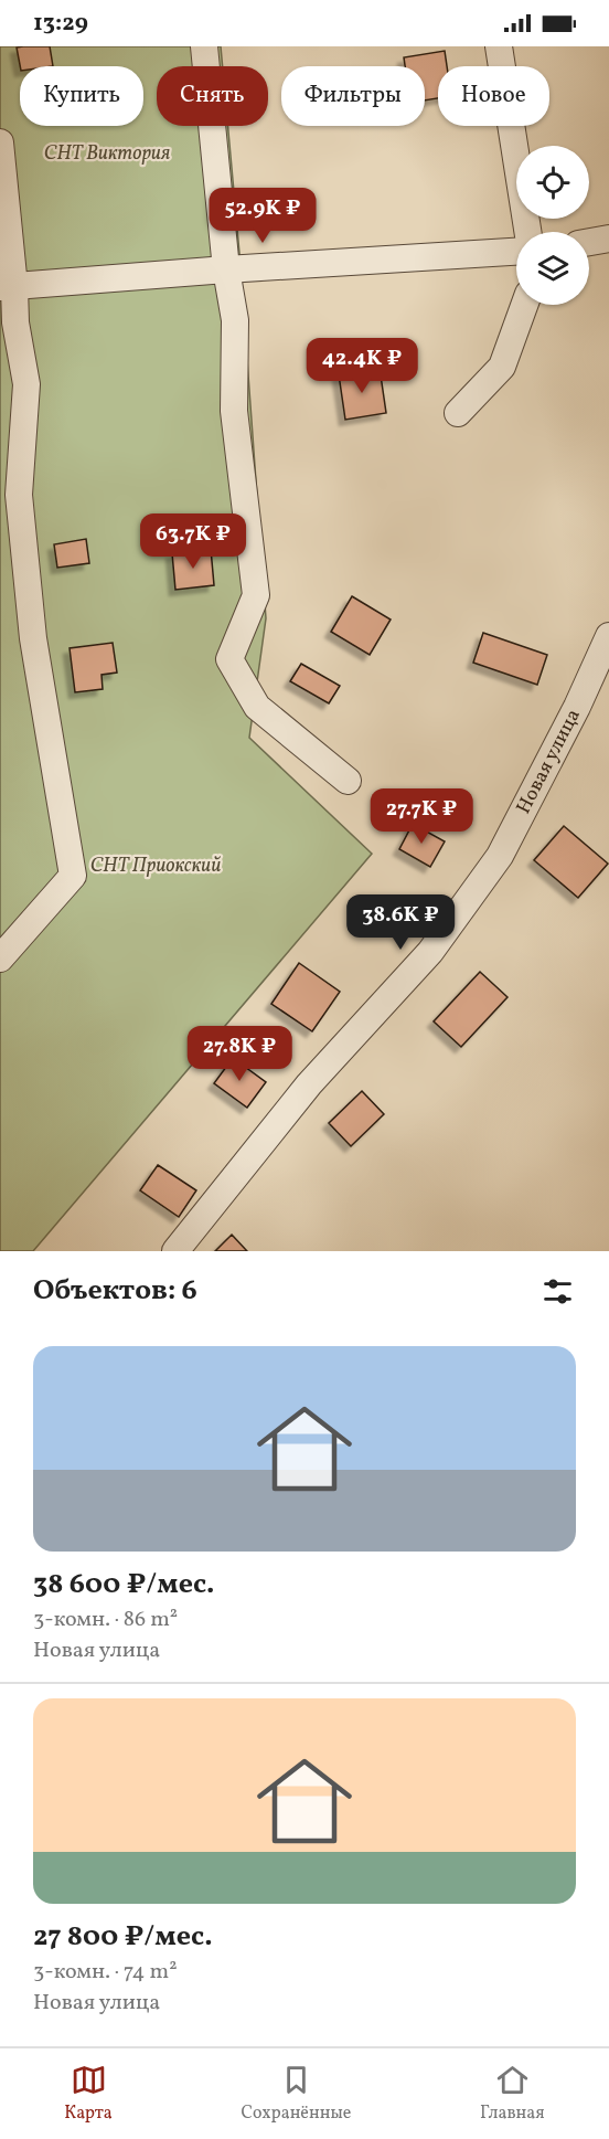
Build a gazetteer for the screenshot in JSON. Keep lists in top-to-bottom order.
{
  "streets": {
    "street": ["Новая улица"]
  },
  "parks": ["СНТ Виктория", "СНТ Приокский"],
  "page": {
    "status": "13:29",
    "chip": [
      "Купить",
      "Снять",
      "Фильтры",
      "Новое"
    ],
    "price": [
      "52.9K ₽",
      "42.4K ₽",
      "63.7K ₽",
      "27.7K ₽",
      "38.6K ₽",
      "27.8K ₽"
    ],
    "heading": "Объектов: 6",
    "list": [
      {
        "name": "38 600 ₽/мес.",
        "note": "3-комн. · 86 m² · Новая улица"
      },
      {
        "name": "27 800 ₽/мес.",
        "note": "3-комн. · 74 m² · Новая улица"
      }
    ],
    "tabs": ["Карта", "Сохранённые", "Главная"]
  }
}
